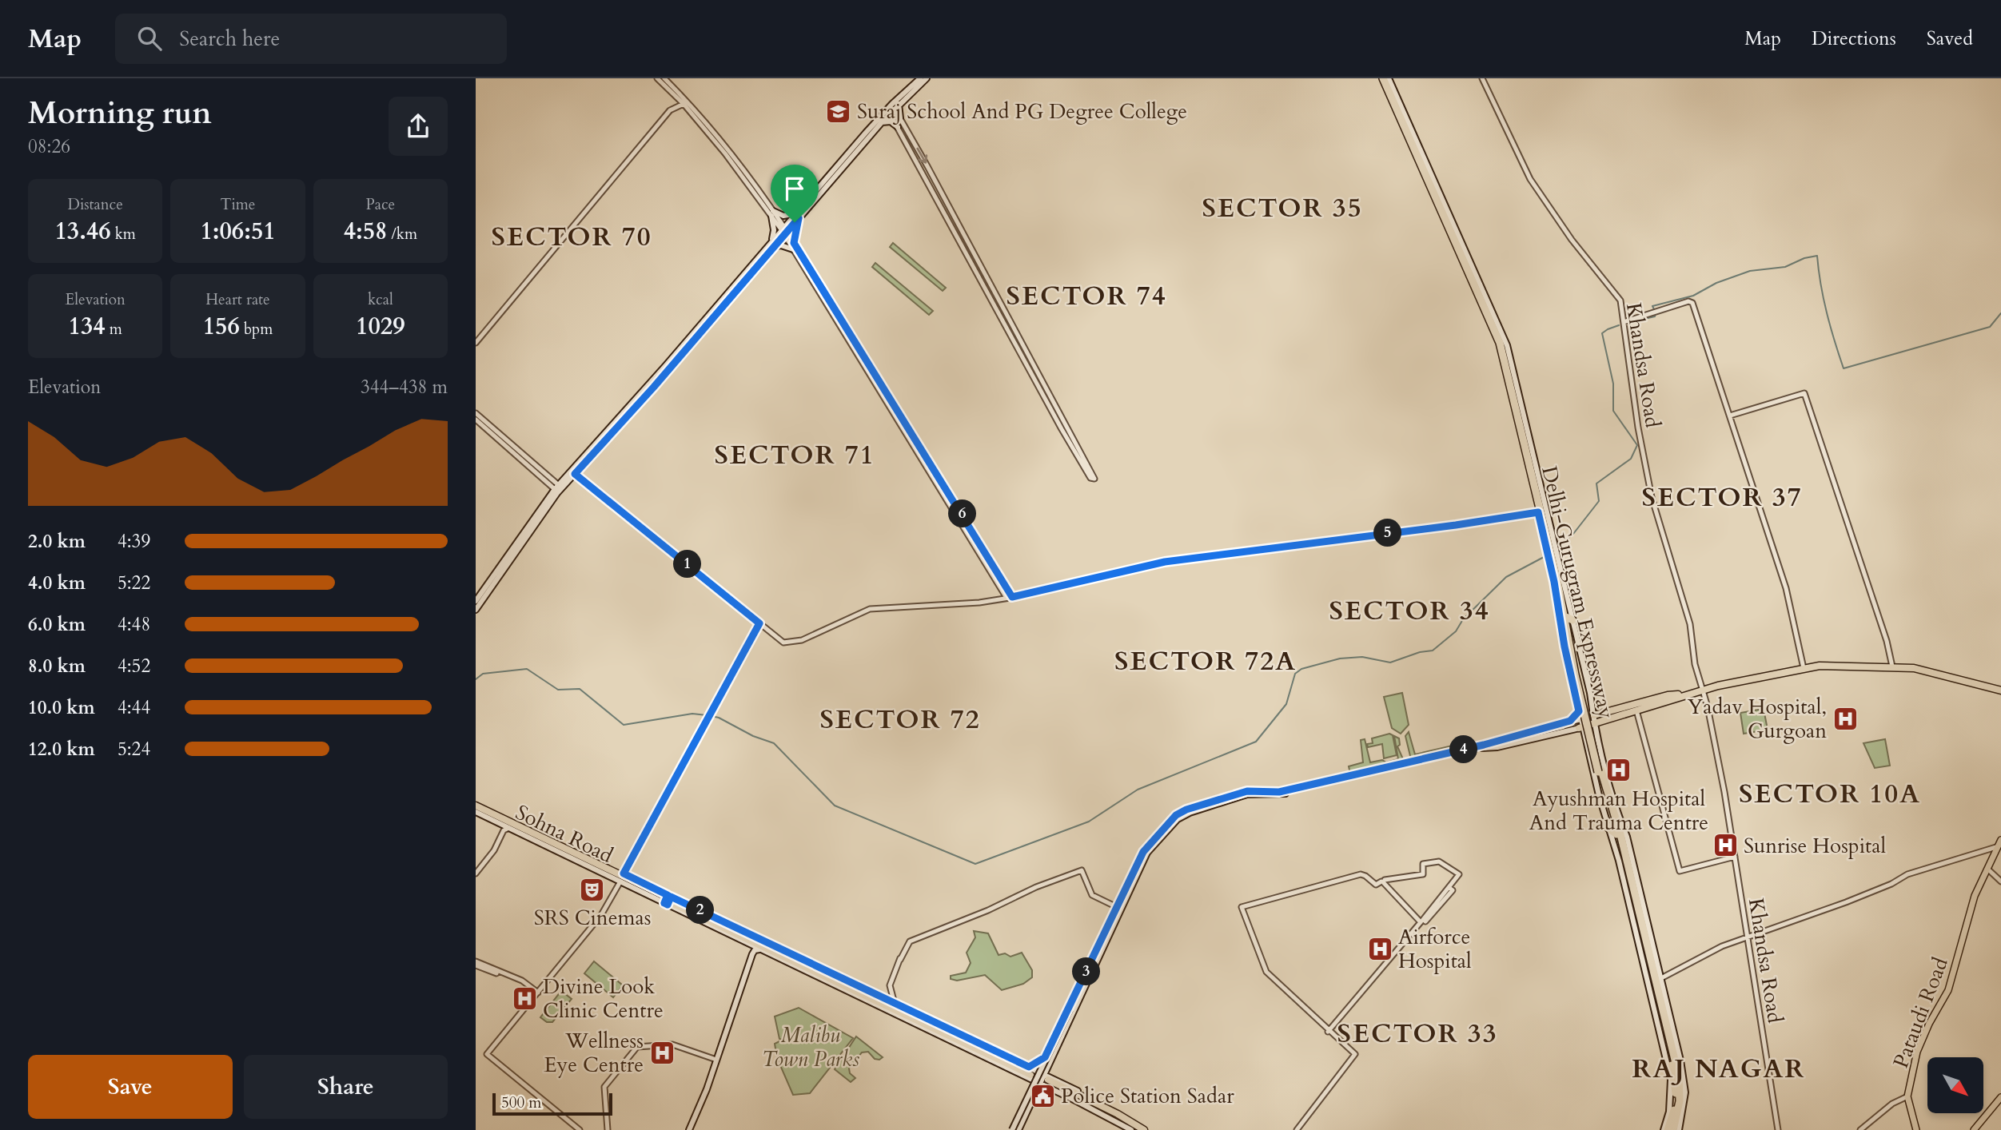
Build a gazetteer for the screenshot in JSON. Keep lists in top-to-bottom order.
{
  "streets": {
    "highway": ["Delhi-Gurugram Expressway", "Sohna Road"],
    "main road": ["Pataudi Road"],
    "street": ["Khandsa Road"]
  },
  "districts": [
    "SECTOR 35",
    "SECTOR 70",
    "SECTOR 74",
    "SECTOR 71",
    "SECTOR 37",
    "SECTOR 34",
    "SECTOR 72A",
    "SECTOR 72",
    "SECTOR 10A",
    "SECTOR 33",
    "RAJ NAGAR"
  ],
  "parks": ["Malibu Town Parks"],
  "places": {
    "school or university": ["Suraj School And PG Degree College"],
    "hospital": [
      "Yadav Hospital, Gurgoan",
      "Ayushman Hospital And Trauma Centre",
      "Sunrise Hospital",
      "Airforce Hospital",
      "Divine Look Clinic Centre",
      "Wellness Eye Centre"
    ],
    "theatre": ["SRS Cinemas"],
    "public building": ["Police Station Sadar"]
  },
  "scale_bar": "500 m",
  "north": "bottom right",
  "page": {
    "header": "Map",
    "search": "Search here",
    "nav": ["Map", "Directions", "Saved"],
    "heading": ["Morning run", "08:26"],
    "stats": [
      ["Distance", "13.46 km"],
      ["Time", "1:06:51"],
      ["Pace", "4:58 /km"],
      ["Elevation", "134 m"],
      ["Heart rate", "156 bpm"],
      ["kcal", "1029"]
    ],
    "chart": ["Elevation", "344–438 m"],
    "pins": [
      "6",
      "5",
      "1",
      "4",
      "2",
      "3"
    ],
    "list": [
      {
        "name": "2.0 km",
        "note": "4:39"
      },
      {
        "name": "4.0 km",
        "note": "5:22"
      },
      {
        "name": "6.0 km",
        "note": "4:48"
      },
      {
        "name": "8.0 km",
        "note": "4:52"
      },
      {
        "name": "10.0 km",
        "note": "4:44"
      },
      {
        "name": "12.0 km",
        "note": "5:24"
      }
    ],
    "buttons": ["Save", "Share"],
    "scale": "500 m"
  }
}
